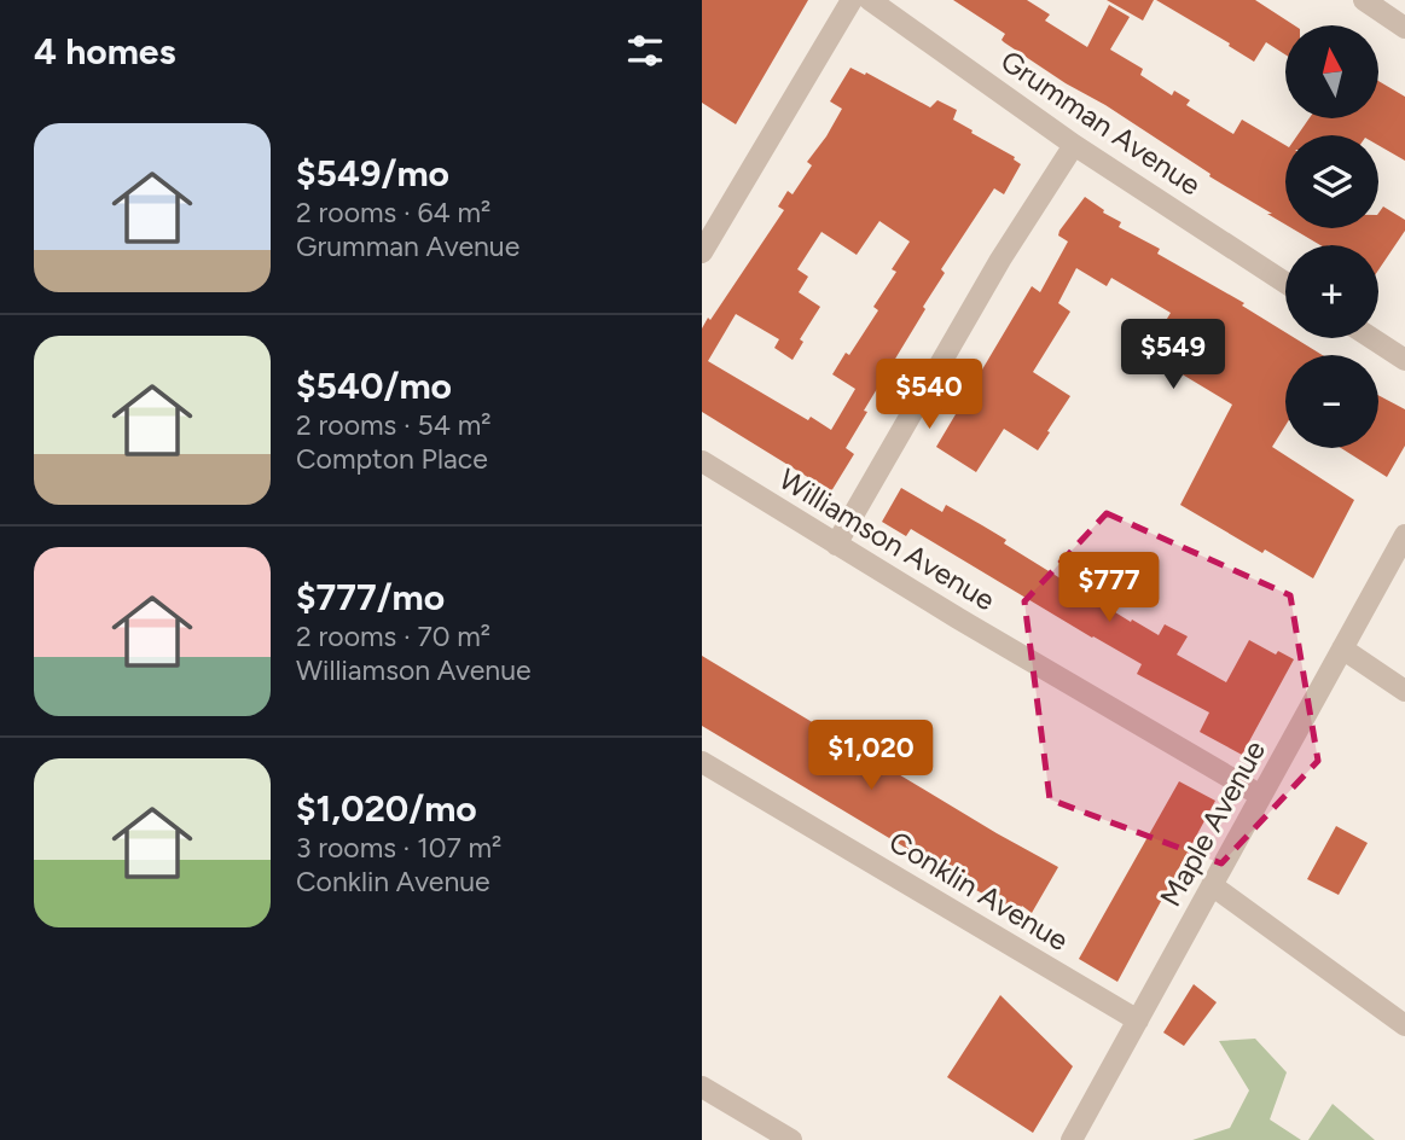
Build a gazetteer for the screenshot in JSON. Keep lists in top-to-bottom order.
{
  "streets": {
    "street": [
      "Grumman Avenue",
      "Williamson Avenue",
      "Maple Avenue",
      "Conklin Avenue"
    ]
  },
  "crossings": [
    ["Williamson Avenue", "Maple Avenue"],
    ["Maple Avenue", "Conklin Avenue"]
  ],
  "north": "top",
  "page": {
    "heading": "4 homes",
    "map_buttons": ["+", "−"],
    "list": [
      {
        "name": "$549/mo",
        "note": "2 rooms · 64 m² · Grumman Avenue"
      },
      {
        "name": "$540/mo",
        "note": "2 rooms · 54 m² · Compton Place"
      },
      {
        "name": "$777/mo",
        "note": "2 rooms · 70 m² · Williamson Avenue"
      },
      {
        "name": "$1,020/mo",
        "note": "3 rooms · 107 m² · Conklin Avenue"
      }
    ],
    "price": [
      "$549",
      "$540",
      "$777",
      "$1,020"
    ]
  }
}
